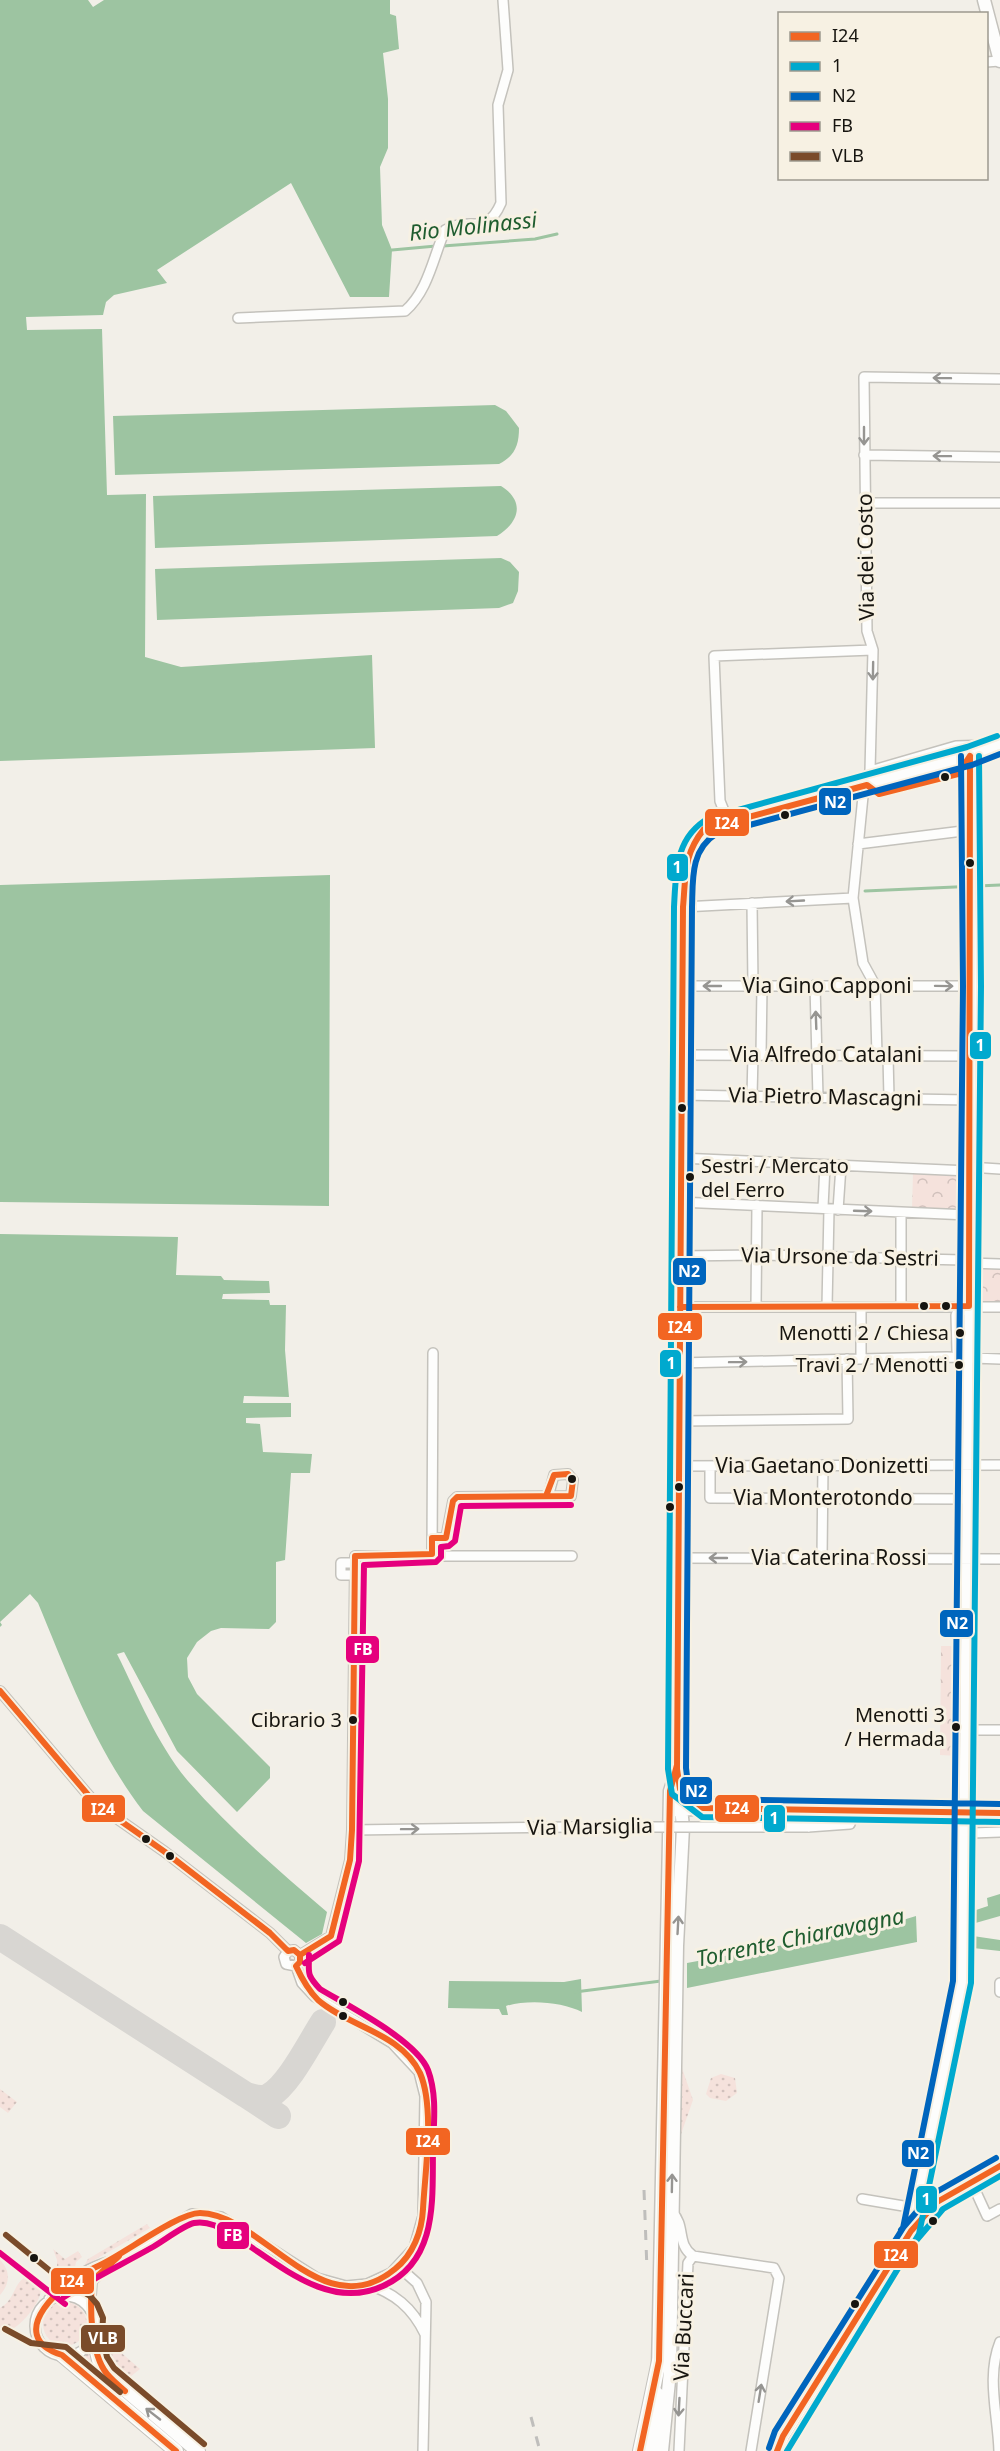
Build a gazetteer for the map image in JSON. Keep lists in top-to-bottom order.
{
  "streets": {
    "street": [
      "Via dei Costo",
      "Via Gino Capponi",
      "Via Alfredo Catalani",
      "Via Pietro Mascagni",
      "Via Ursone da Sestri",
      "Via Gaetano Donizetti",
      "Via Monterotondo",
      "Via Caterina Rossi",
      "Via Marsiglia",
      "Via Buccari"
    ]
  },
  "crossings": [
    ["Via Gaetano Donizetti", "Via Monterotondo"]
  ],
  "one_way": ["Via Caterina Rossi", "Via Marsiglia"],
  "water": ["Rio Molinassi", "Torrente Chiaravagna"],
  "places": [
    "Sestri / Mercato del Ferro",
    "Menotti 2 / Chiesa",
    "Travi 2 / Menotti",
    "Cibrario 3",
    "Menotti 3 / Hermada"
  ],
  "lines": [
    "transit line 1",
    "transit line N2",
    "transit line I24",
    "transit line FB",
    "transit line VLB"
  ],
  "legend": [
    "I24",
    "1",
    "N2",
    "FB",
    "VLB"
  ]
}
